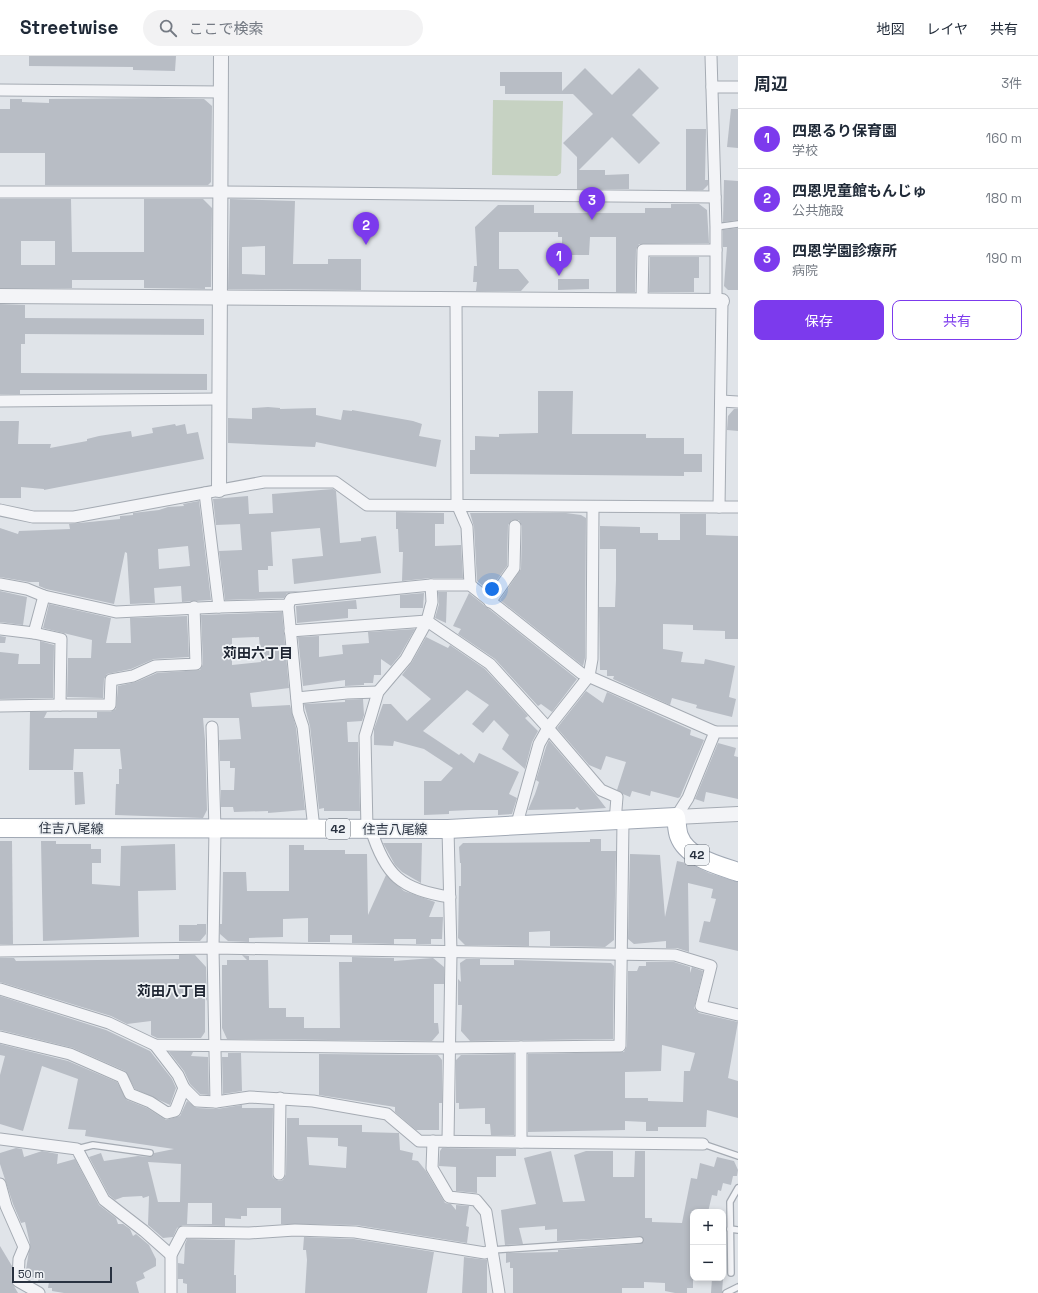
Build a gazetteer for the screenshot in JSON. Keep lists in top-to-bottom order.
{
  "streets": {
    "main road": ["住吉八尾線", "42"]
  },
  "crossings": [
    ["住吉八尾線", "42"]
  ],
  "districts": ["苅田六丁目", "苅田八丁目"],
  "scale_bar": "50 m",
  "page": {
    "header": "Streetwise",
    "search": "ここで検索",
    "nav": ["地図", "レイヤ", "共有"],
    "heading": ["周辺", "3件"],
    "list": [
      {
        "mark": "1",
        "name": "四恩るり保育園",
        "note": "学校",
        "value": "160 m"
      },
      {
        "mark": "2",
        "name": "四恩児童館もんじゅ",
        "note": "公共施設",
        "value": "180 m"
      },
      {
        "mark": "3",
        "name": "四恩学園診療所",
        "note": "病院",
        "value": "190 m"
      }
    ],
    "pins": ["3", "2", "1"],
    "buttons": ["保存", "共有"],
    "map_buttons": ["+", "−"],
    "scale": "50 m"
  }
}
